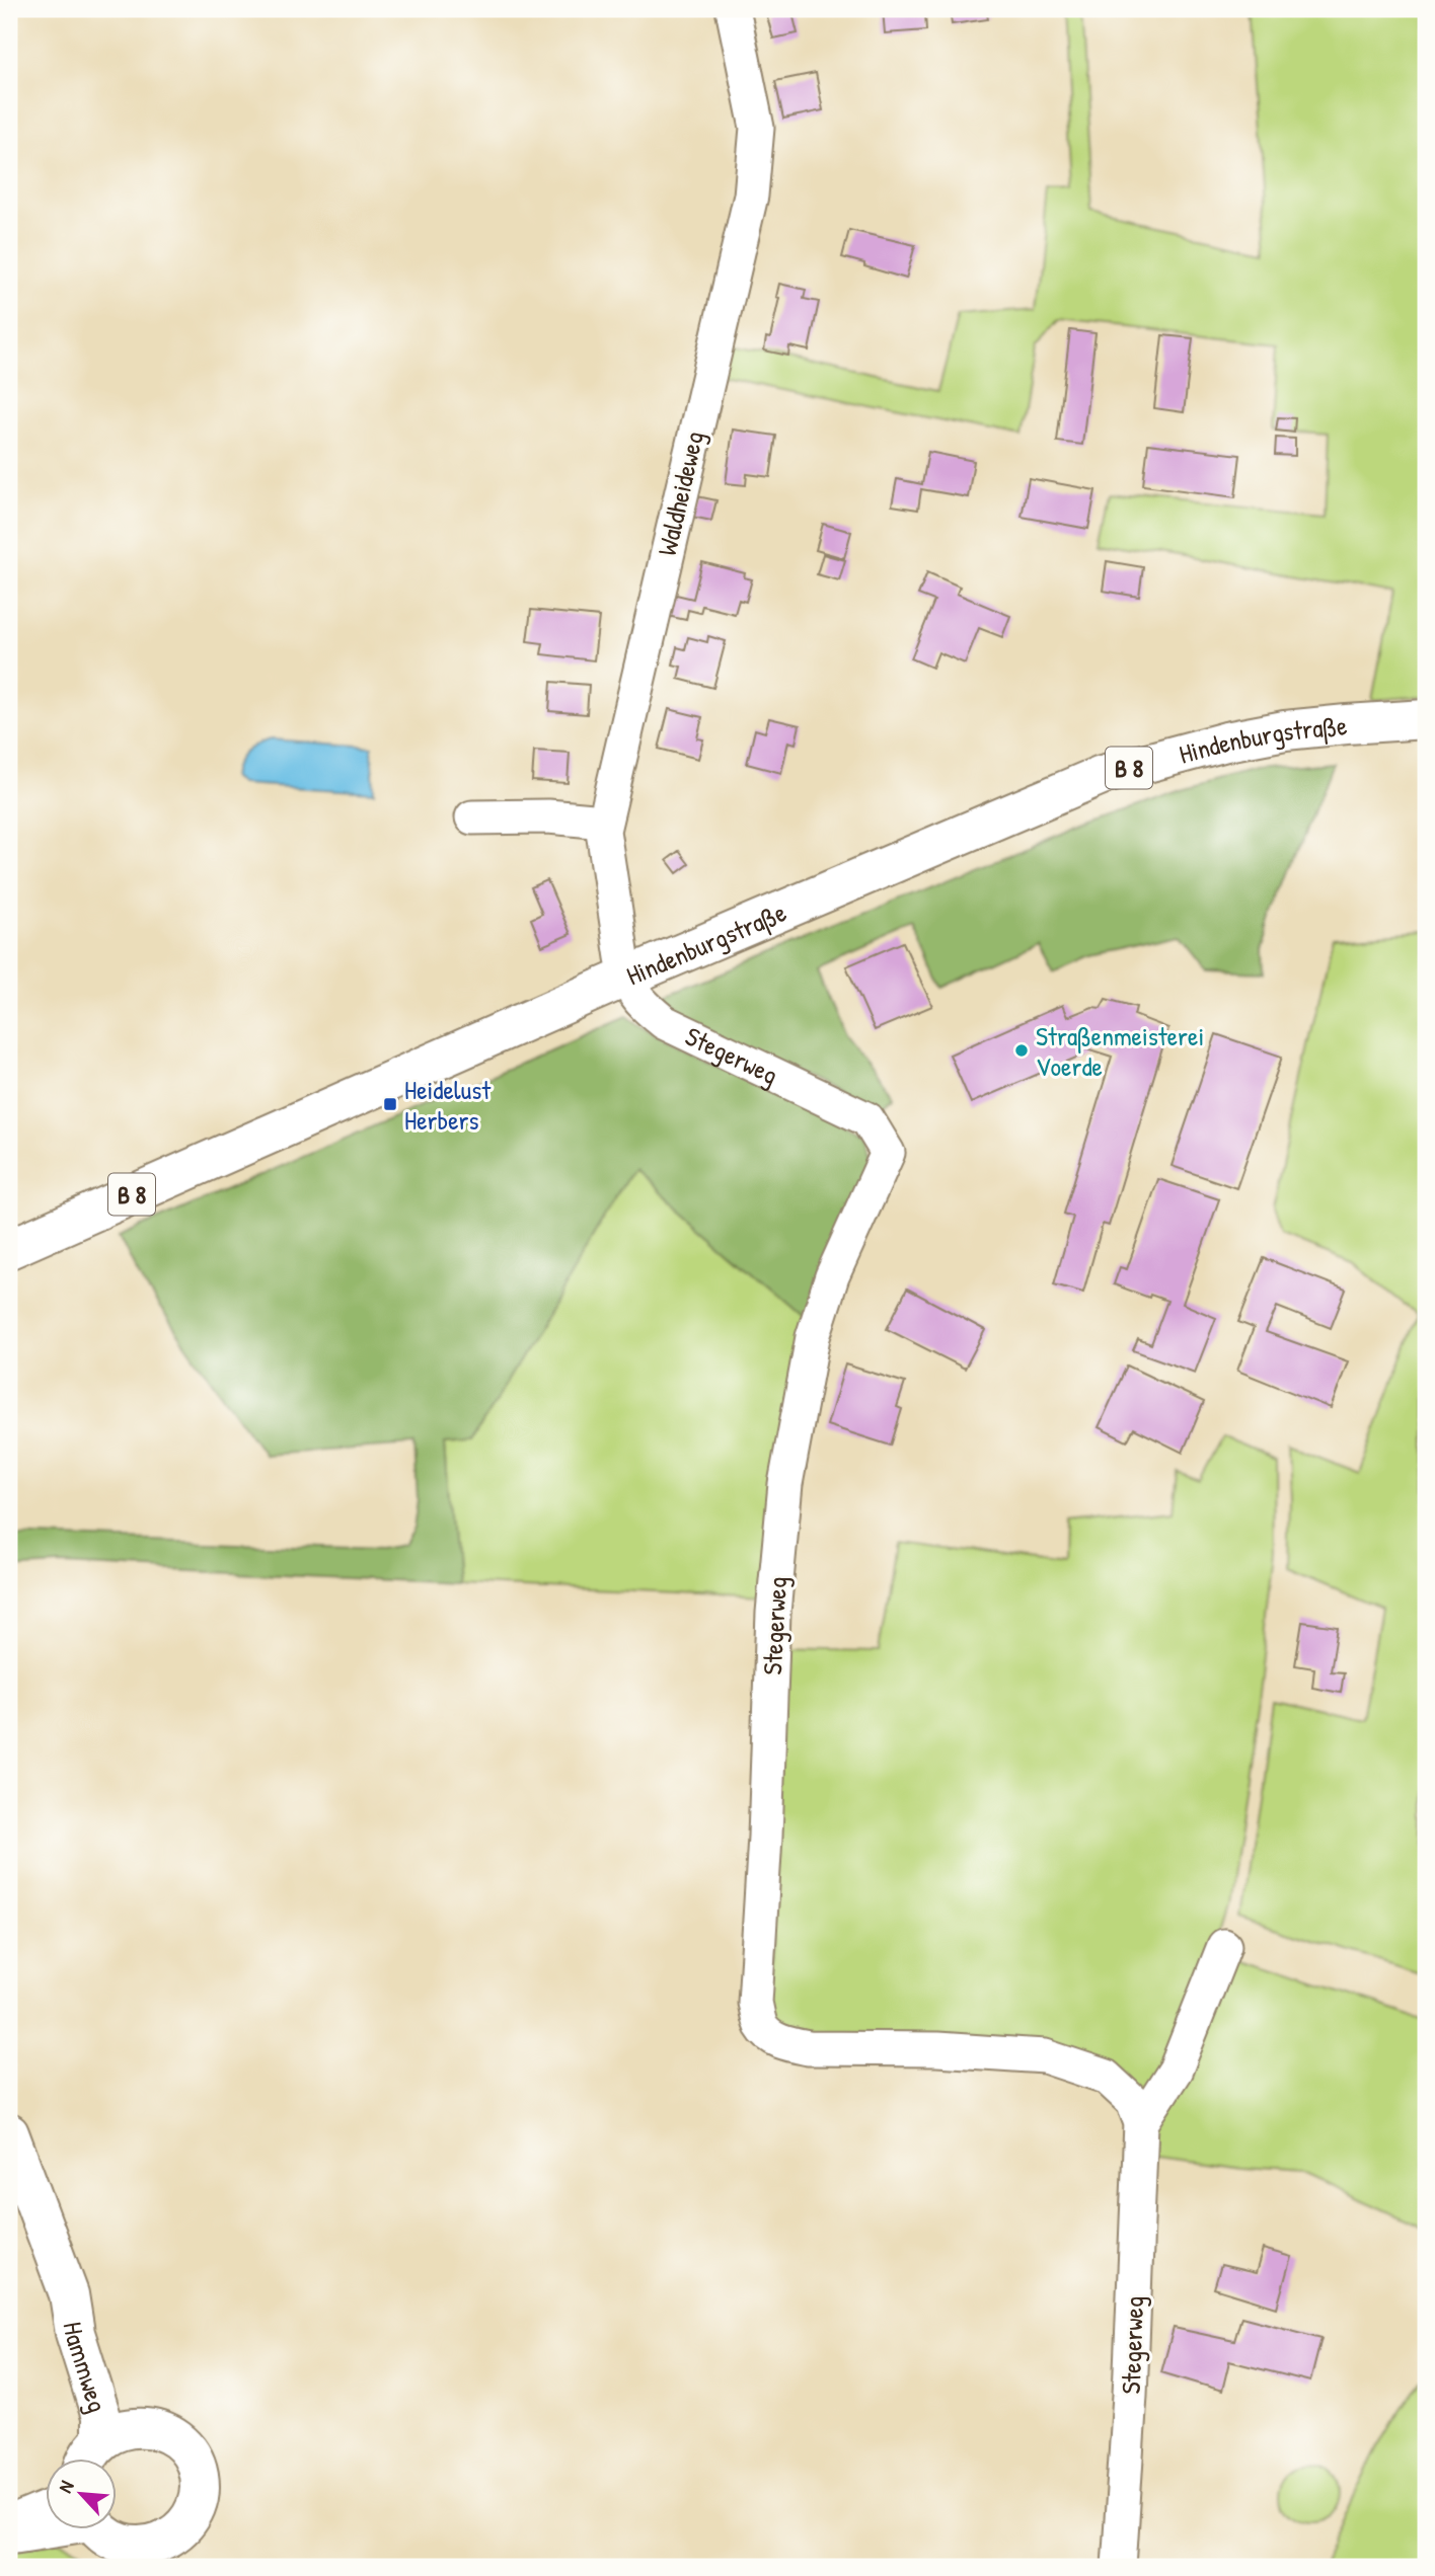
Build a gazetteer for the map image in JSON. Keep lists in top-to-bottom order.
{
  "streets": {
    "main road": ["Hindenburgstraße", "B 8", "Hammweg"],
    "street": ["Waldheideweg", "Stegerweg"]
  },
  "crossings": [
    ["Waldheideweg", "Hindenburgstraße"],
    ["Waldheideweg", "Stegerweg"],
    ["Hindenburgstraße", "Stegerweg"]
  ],
  "places": {
    "other": ["Straßenmeisterei Voerde"],
    "transit": ["Heidelust Herbers"]
  },
  "north": "top left"
}
